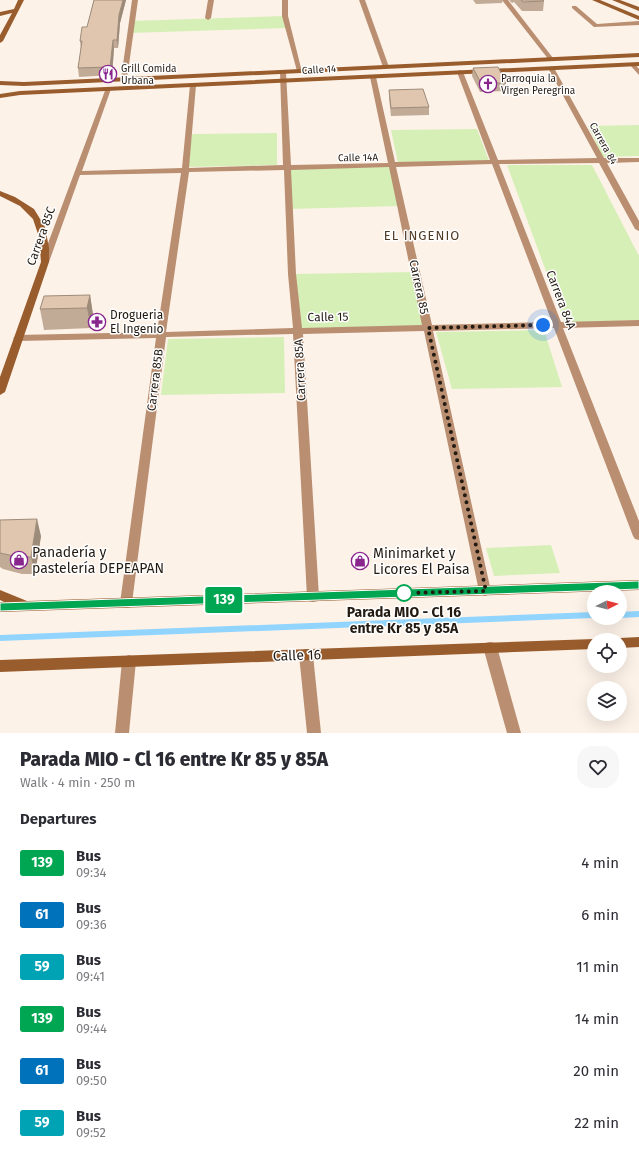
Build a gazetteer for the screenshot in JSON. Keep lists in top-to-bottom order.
{
  "streets": {
    "street": [
      "Calle 14",
      "Carrera 84",
      "Calle 14A",
      "Carrera 85C",
      "Carrera 85",
      "Carrera 84A",
      "Calle 15",
      "Carrera 85A",
      "Carrera 85B",
      "Calle 16"
    ]
  },
  "crossings": [
    ["Calle 14", "Carrera 84"],
    ["Calle 14", "Carrera 85C"],
    ["Calle 14", "Carrera 85"],
    ["Calle 14", "Carrera 84A"],
    ["Calle 14", "Carrera 85A"],
    ["Calle 14", "Carrera 85B"],
    ["Carrera 84", "Calle 14A"],
    ["Calle 14A", "Carrera 85C"],
    ["Calle 14A", "Carrera 85"],
    ["Calle 14A", "Carrera 84A"],
    ["Calle 14A", "Carrera 85A"],
    ["Calle 14A", "Carrera 85B"],
    ["Carrera 85C", "Calle 15"],
    ["Carrera 85", "Calle 15"],
    ["Carrera 84A", "Calle 15"],
    ["Calle 15", "Carrera 85A"],
    ["Calle 15", "Carrera 85B"]
  ],
  "districts": ["EL INGENIO"],
  "places": {
    "restaurant": ["Grill Comida Urbana"],
    "church": ["Parroquia la Virgen Peregrina"],
    "pharmacy": ["Drogueria El Ingenio"],
    "shop": ["Panadería y pastelería DEPEAPAN", "Minimarket y Licores El Paisa"],
    "other": ["Parada MIO - Cl 16 entre Kr 85 y 85A"]
  },
  "lines": ["bus line 139"],
  "north": "right",
  "page": {
    "on_map": "139",
    "heading": [
      ["Parada MIO - Cl 16 entre Kr 85 y 85A", "Walk · 4 min · 250 m"],
      "Departures"
    ],
    "list": [
      {
        "mark": "139",
        "name": "Bus",
        "note": "09:34",
        "value": "4 min"
      },
      {
        "mark": "61",
        "name": "Bus",
        "note": "09:36",
        "value": "6 min"
      },
      {
        "mark": "59",
        "name": "Bus",
        "note": "09:41",
        "value": "11 min"
      },
      {
        "mark": "139",
        "name": "Bus",
        "note": "09:44",
        "value": "14 min"
      },
      {
        "mark": "61",
        "name": "Bus",
        "note": "09:50",
        "value": "20 min"
      },
      {
        "mark": "59",
        "name": "Bus",
        "note": "09:52",
        "value": "22 min"
      }
    ]
  }
}
